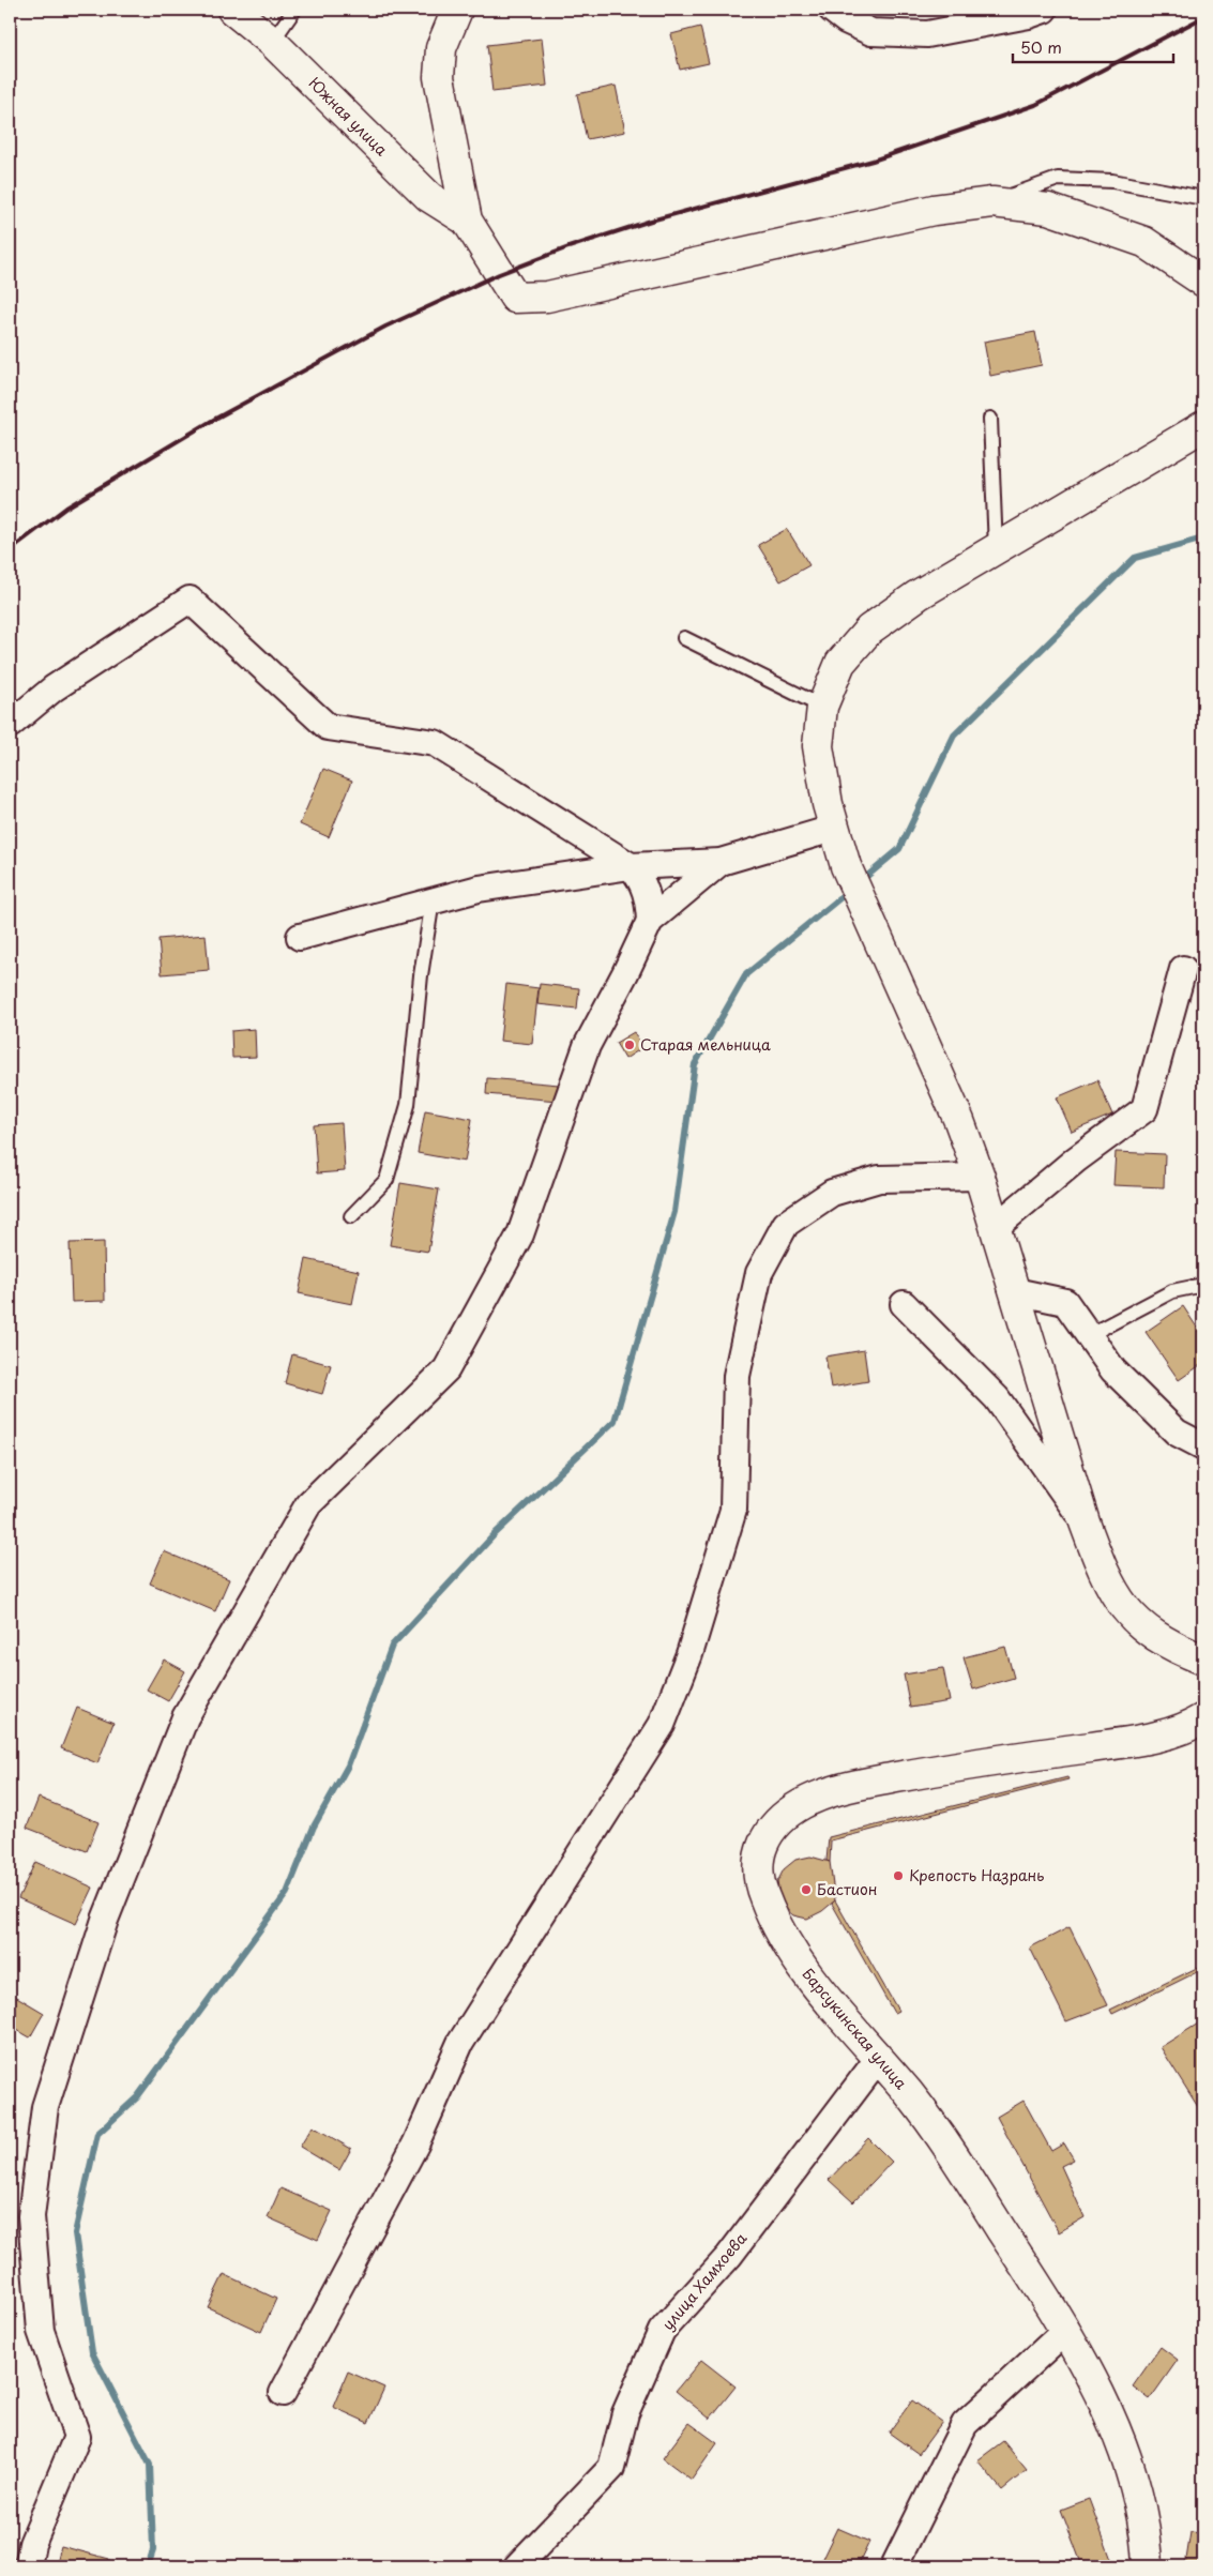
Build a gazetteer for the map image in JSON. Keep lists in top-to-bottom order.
{
  "streets": {
    "street": ["Южная улица", "Барсукинская улица", "улица Хамхоева"]
  },
  "crossings": [
    ["Барсукинская улица", "улица Хамхоева"]
  ],
  "places": ["Старая мельница", "Крепость Назрань", "Бастион"],
  "scale_bar": "50 m"
}
